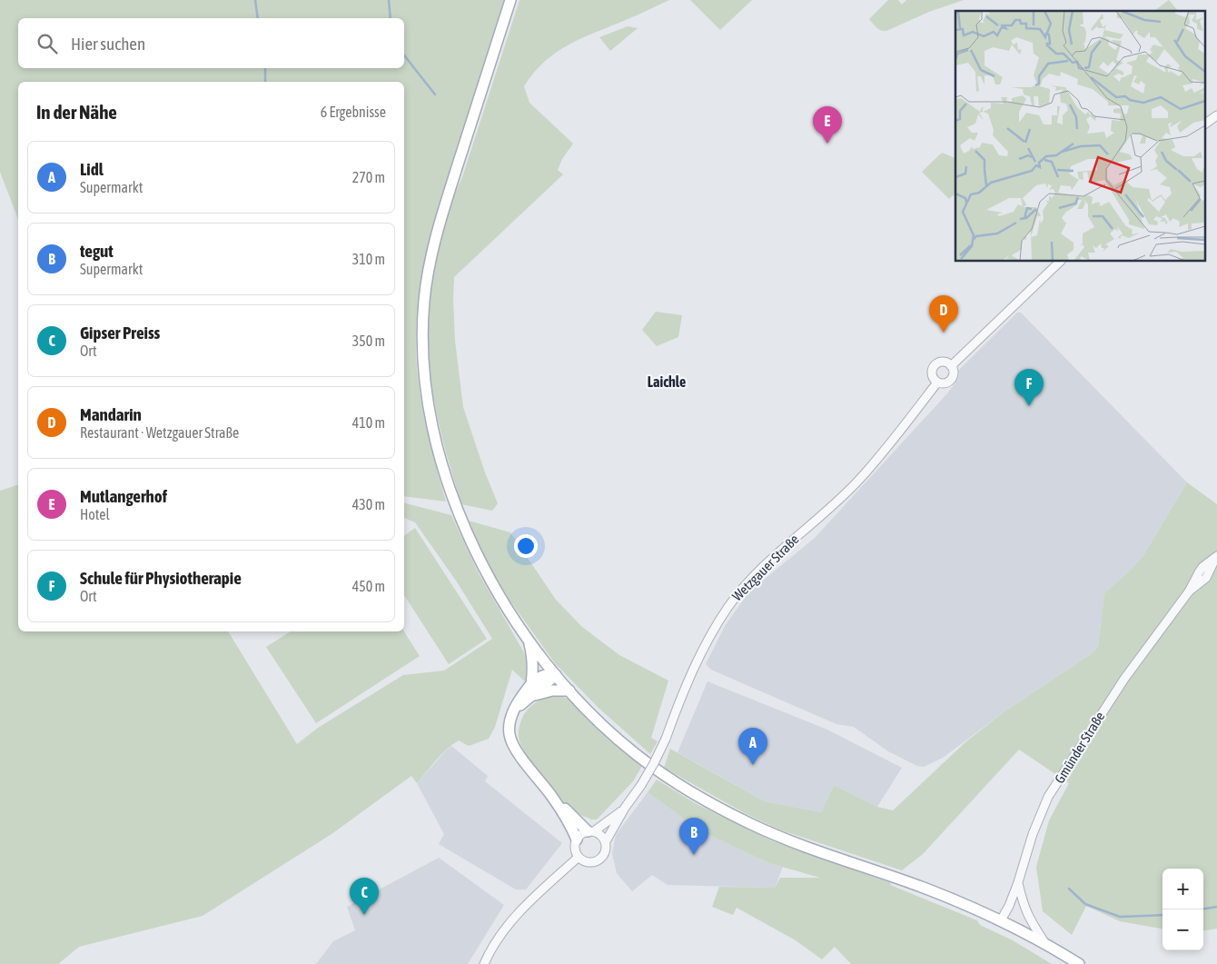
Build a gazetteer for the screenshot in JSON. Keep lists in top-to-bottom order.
{
  "streets": {
    "street": ["Wetzgauer Straße", "Gmünder Straße"]
  },
  "districts": ["Laichle"],
  "page": {
    "search": "Hier suchen",
    "heading": ["In der Nähe", "6 Ergebnisse"],
    "pins": [
      "E",
      "D",
      "F",
      "A",
      "B",
      "C"
    ],
    "list": [
      {
        "mark": "A",
        "name": "Lidl",
        "note": "Supermarkt",
        "value": "270 m"
      },
      {
        "mark": "B",
        "name": "tegut",
        "note": "Supermarkt",
        "value": "310 m"
      },
      {
        "mark": "C",
        "name": "Gipser Preiss",
        "note": "Ort",
        "value": "350 m"
      },
      {
        "mark": "D",
        "name": "Mandarin",
        "note": "Restaurant · Wetzgauer Straße",
        "value": "410 m"
      },
      {
        "mark": "E",
        "name": "Mutlangerhof",
        "note": "Hotel",
        "value": "430 m"
      },
      {
        "mark": "F",
        "name": "Schule für Physiotherapie",
        "note": "Ort",
        "value": "450 m"
      }
    ],
    "map_buttons": ["+", "−"]
  }
}
